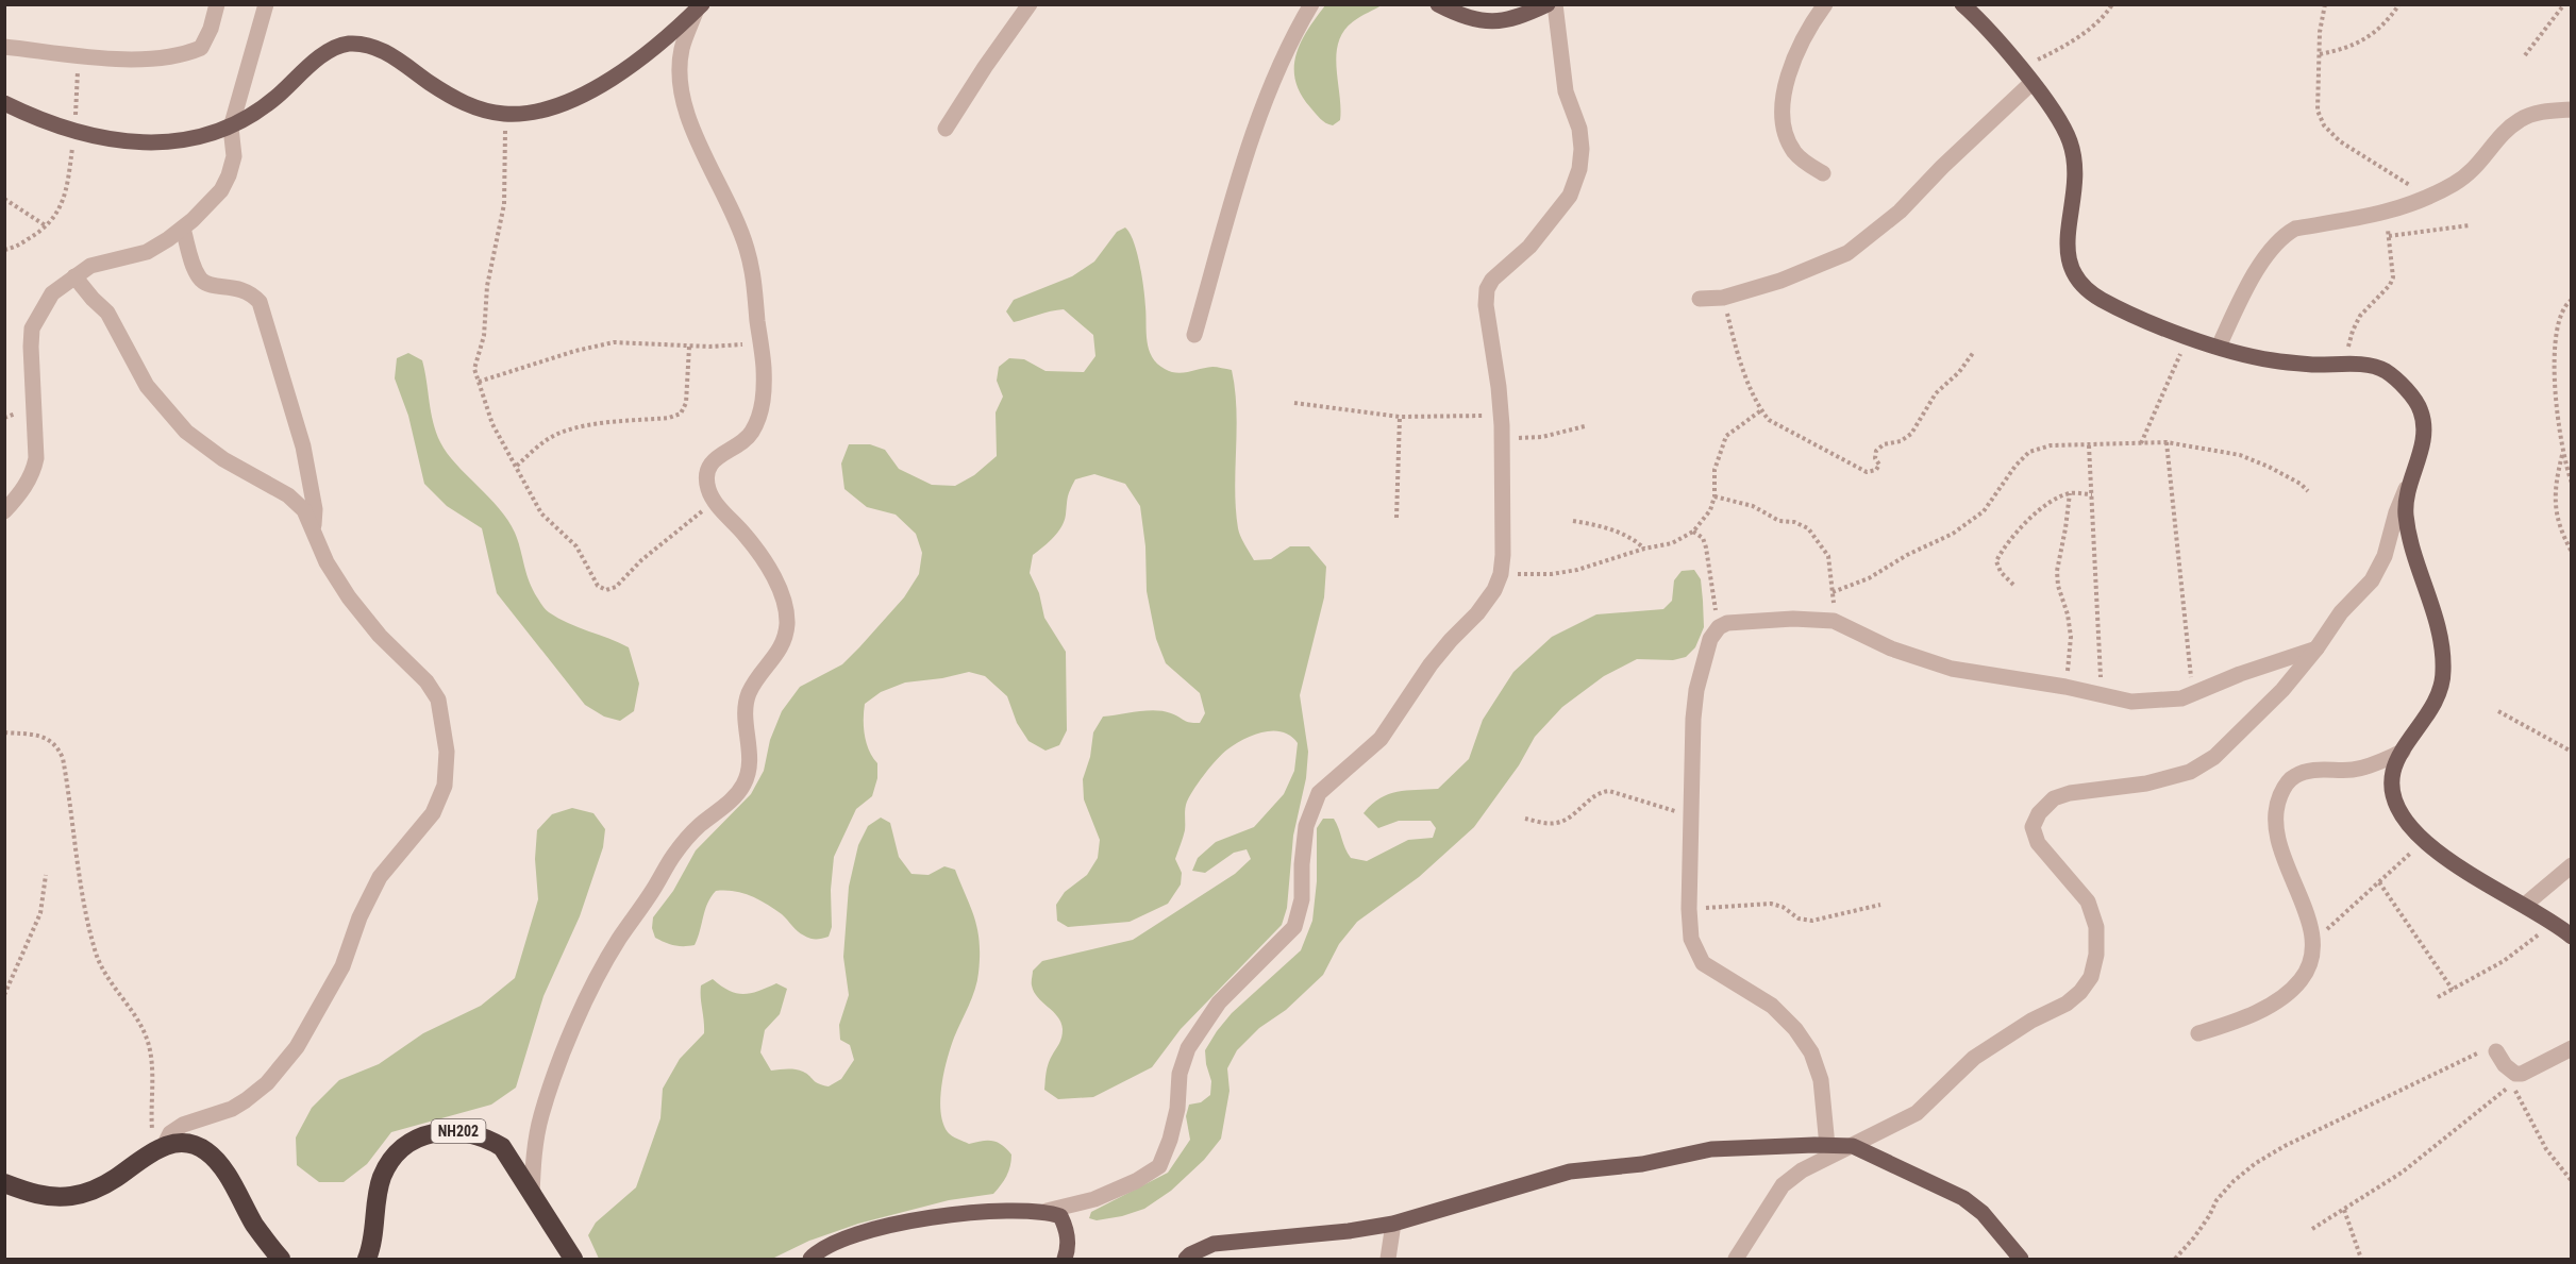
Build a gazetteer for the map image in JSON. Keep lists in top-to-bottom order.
{
  "streets": {
    "highway": ["NH202"]
  }
}
